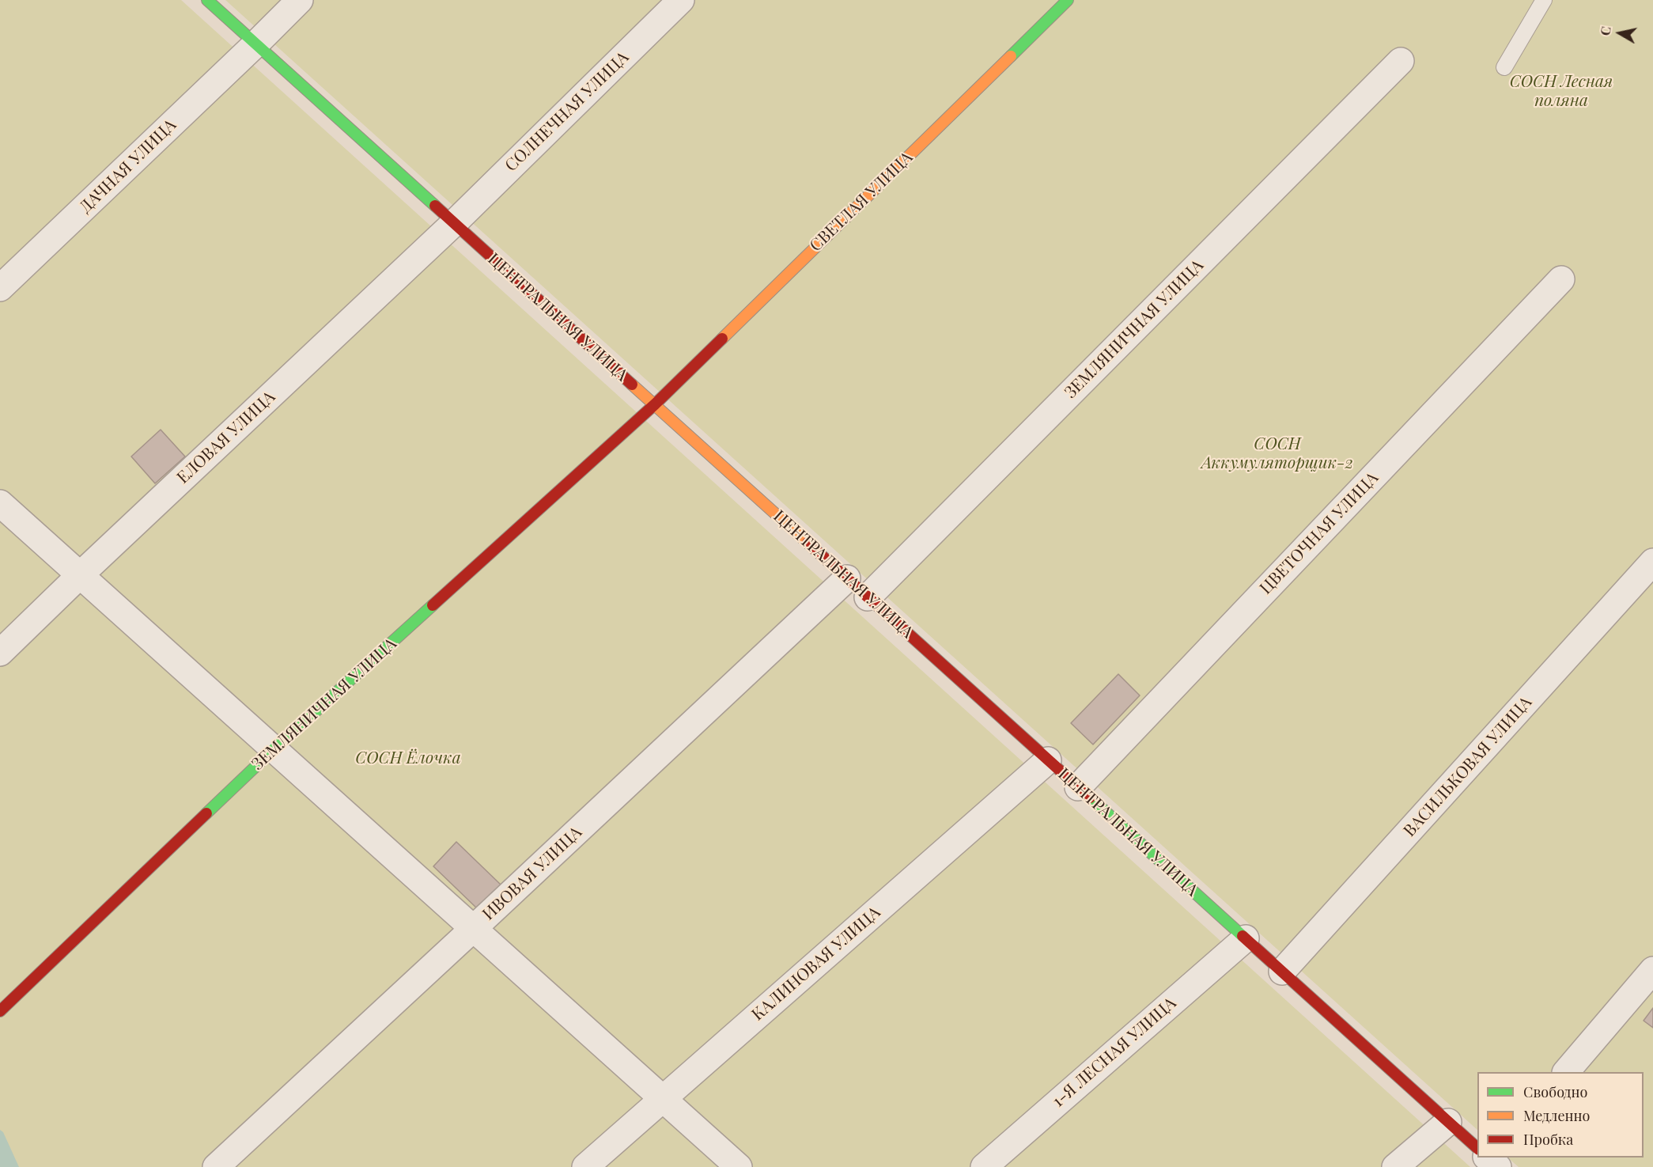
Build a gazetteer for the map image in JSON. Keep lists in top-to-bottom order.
{
  "streets": {
    "street": [
      "СОЛНЕЧНАЯ УЛИЦА",
      "ДАЧНАЯ УЛИЦА",
      "СВЕТЛАЯ УЛИЦА",
      "ЦЕНТРАЛЬНАЯ УЛИЦА",
      "ЗЕМЛЯНИЧНАЯ УЛИЦА",
      "ЕЛОВАЯ УЛИЦА",
      "ЦВЕТОЧНАЯ УЛИЦА",
      "ВАСИЛЬКОВАЯ УЛИЦА",
      "ИВОВАЯ УЛИЦА",
      "КАЛИНОВАЯ УЛИЦА",
      "1-Я ЛЕСНАЯ УЛИЦА"
    ]
  },
  "crossings": [
    ["СОЛНЕЧНАЯ УЛИЦА", "ЦЕНТРАЛЬНАЯ УЛИЦА"],
    ["СОЛНЕЧНАЯ УЛИЦА", "ЕЛОВАЯ УЛИЦА"],
    ["ДАЧНАЯ УЛИЦА", "ЦЕНТРАЛЬНАЯ УЛИЦА"],
    ["СВЕТЛАЯ УЛИЦА", "ЦЕНТРАЛЬНАЯ УЛИЦА"],
    ["СВЕТЛАЯ УЛИЦА", "ЗЕМЛЯНИЧНАЯ УЛИЦА"],
    ["ЦЕНТРАЛЬНАЯ УЛИЦА", "ЗЕМЛЯНИЧНАЯ УЛИЦА"],
    ["ЦЕНТРАЛЬНАЯ УЛИЦА", "ЕЛОВАЯ УЛИЦА"],
    ["ЦЕНТРАЛЬНАЯ УЛИЦА", "ЦВЕТОЧНАЯ УЛИЦА"],
    ["ЦЕНТРАЛЬНАЯ УЛИЦА", "ВАСИЛЬКОВАЯ УЛИЦА"],
    ["ЦЕНТРАЛЬНАЯ УЛИЦА", "ИВОВАЯ УЛИЦА"],
    ["ЦЕНТРАЛЬНАЯ УЛИЦА", "КАЛИНОВАЯ УЛИЦА"],
    ["ЦЕНТРАЛЬНАЯ УЛИЦА", "1-Я ЛЕСНАЯ УЛИЦА"]
  ],
  "parks": ["СОСН Лесная поляна", "СОСН Аккумуляторщик-2", "СОСН Ёлочка"],
  "legend": ["Свободно", "Медленно", "Пробка"],
  "north": "left"
}
